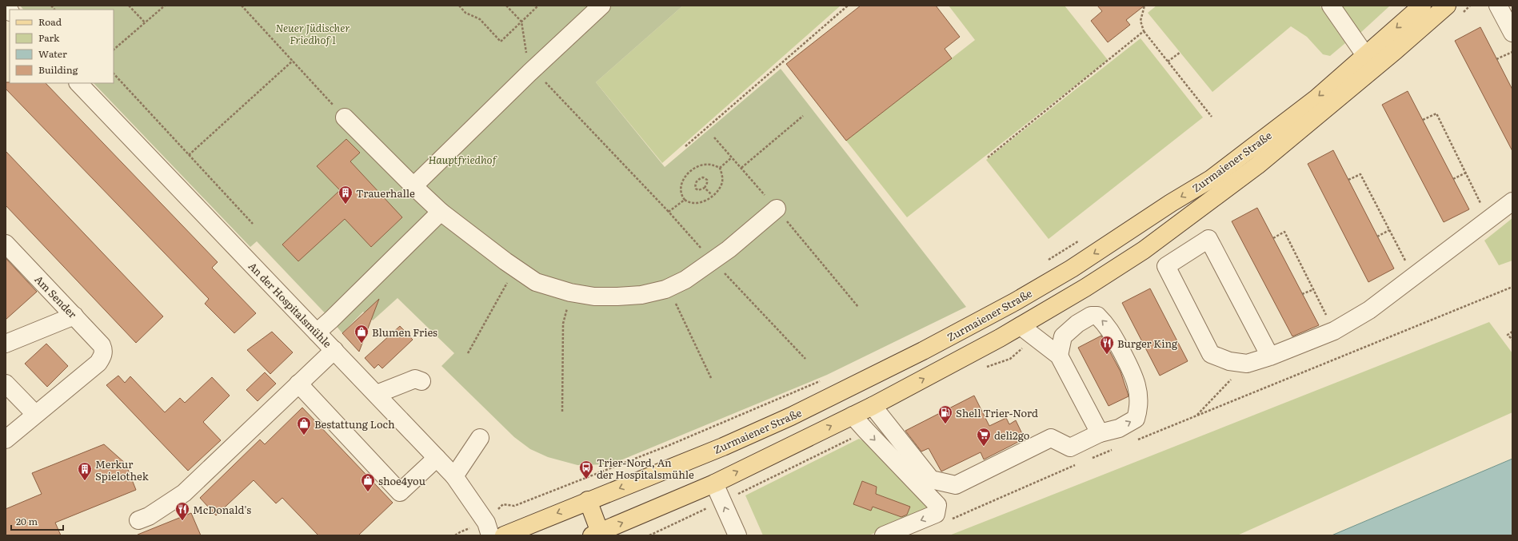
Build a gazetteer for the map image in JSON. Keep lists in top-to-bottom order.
{
  "streets": {
    "main road": ["Zurmaiener Straße"],
    "street": ["Am Sender", "An der Hospitalsmühle"]
  },
  "parks": ["Neuer Jüdischer Friedhof 1", "Hauptfriedhof"],
  "places": {
    "building": ["Trauerhalle", "Merkur Spielothek"],
    "shop": ["Blumen Fries", "Bestattung Loch", "shoe4you"],
    "restaurant": ["Burger King", "McDonald's"],
    "fuel station": ["Shell Trier-Nord"],
    "supermarket": ["deli2go"],
    "bus stop": ["Trier-Nord, An der Hospitalsmühle"]
  },
  "legend": [
    "Road",
    "Park",
    "Water",
    "Building"
  ],
  "scale_bar": "20 m"
}
